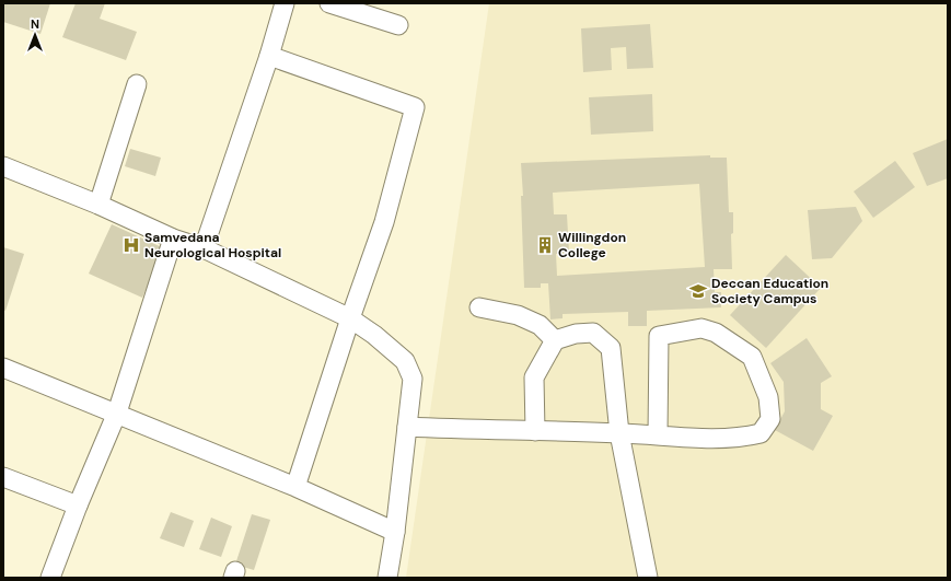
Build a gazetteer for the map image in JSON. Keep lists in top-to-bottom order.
{
  "places": {
    "hospital": ["Samvedana Neurological Hospital"],
    "building": ["Willingdon College"],
    "school or university": ["Deccan Education Society Campus"]
  },
  "north": "top"
}
